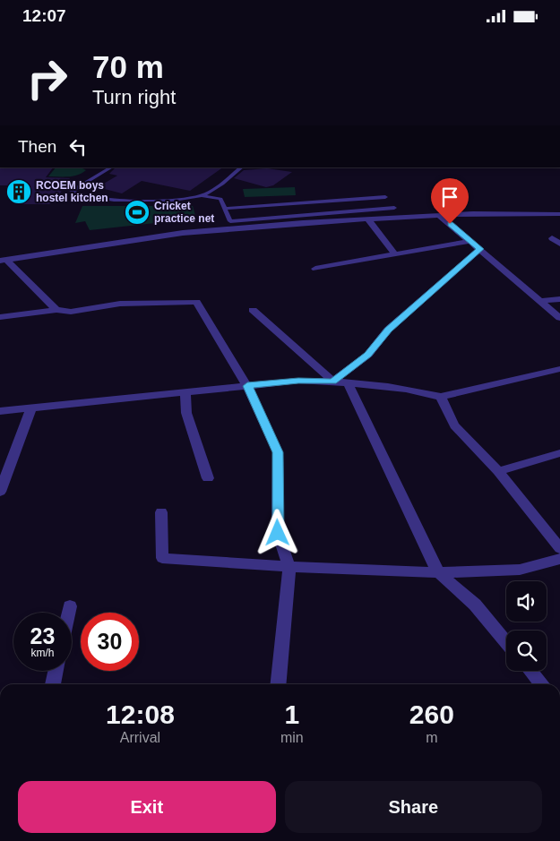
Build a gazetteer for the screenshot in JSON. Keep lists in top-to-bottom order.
{
  "places": {
    "building": ["RCOEM boys hostel kitchen"],
    "sports": ["Cricket practice net"]
  },
  "page": {
    "status": "12:07",
    "turn": ["70 m", "Turn right"],
    "then": "Then",
    "speed": "23 km/h",
    "limit": "30",
    "eta": [
      "12:08",
      "Arrival",
      "1",
      "min",
      "260",
      "m"
    ],
    "buttons": ["Exit", "Share"]
  }
}
